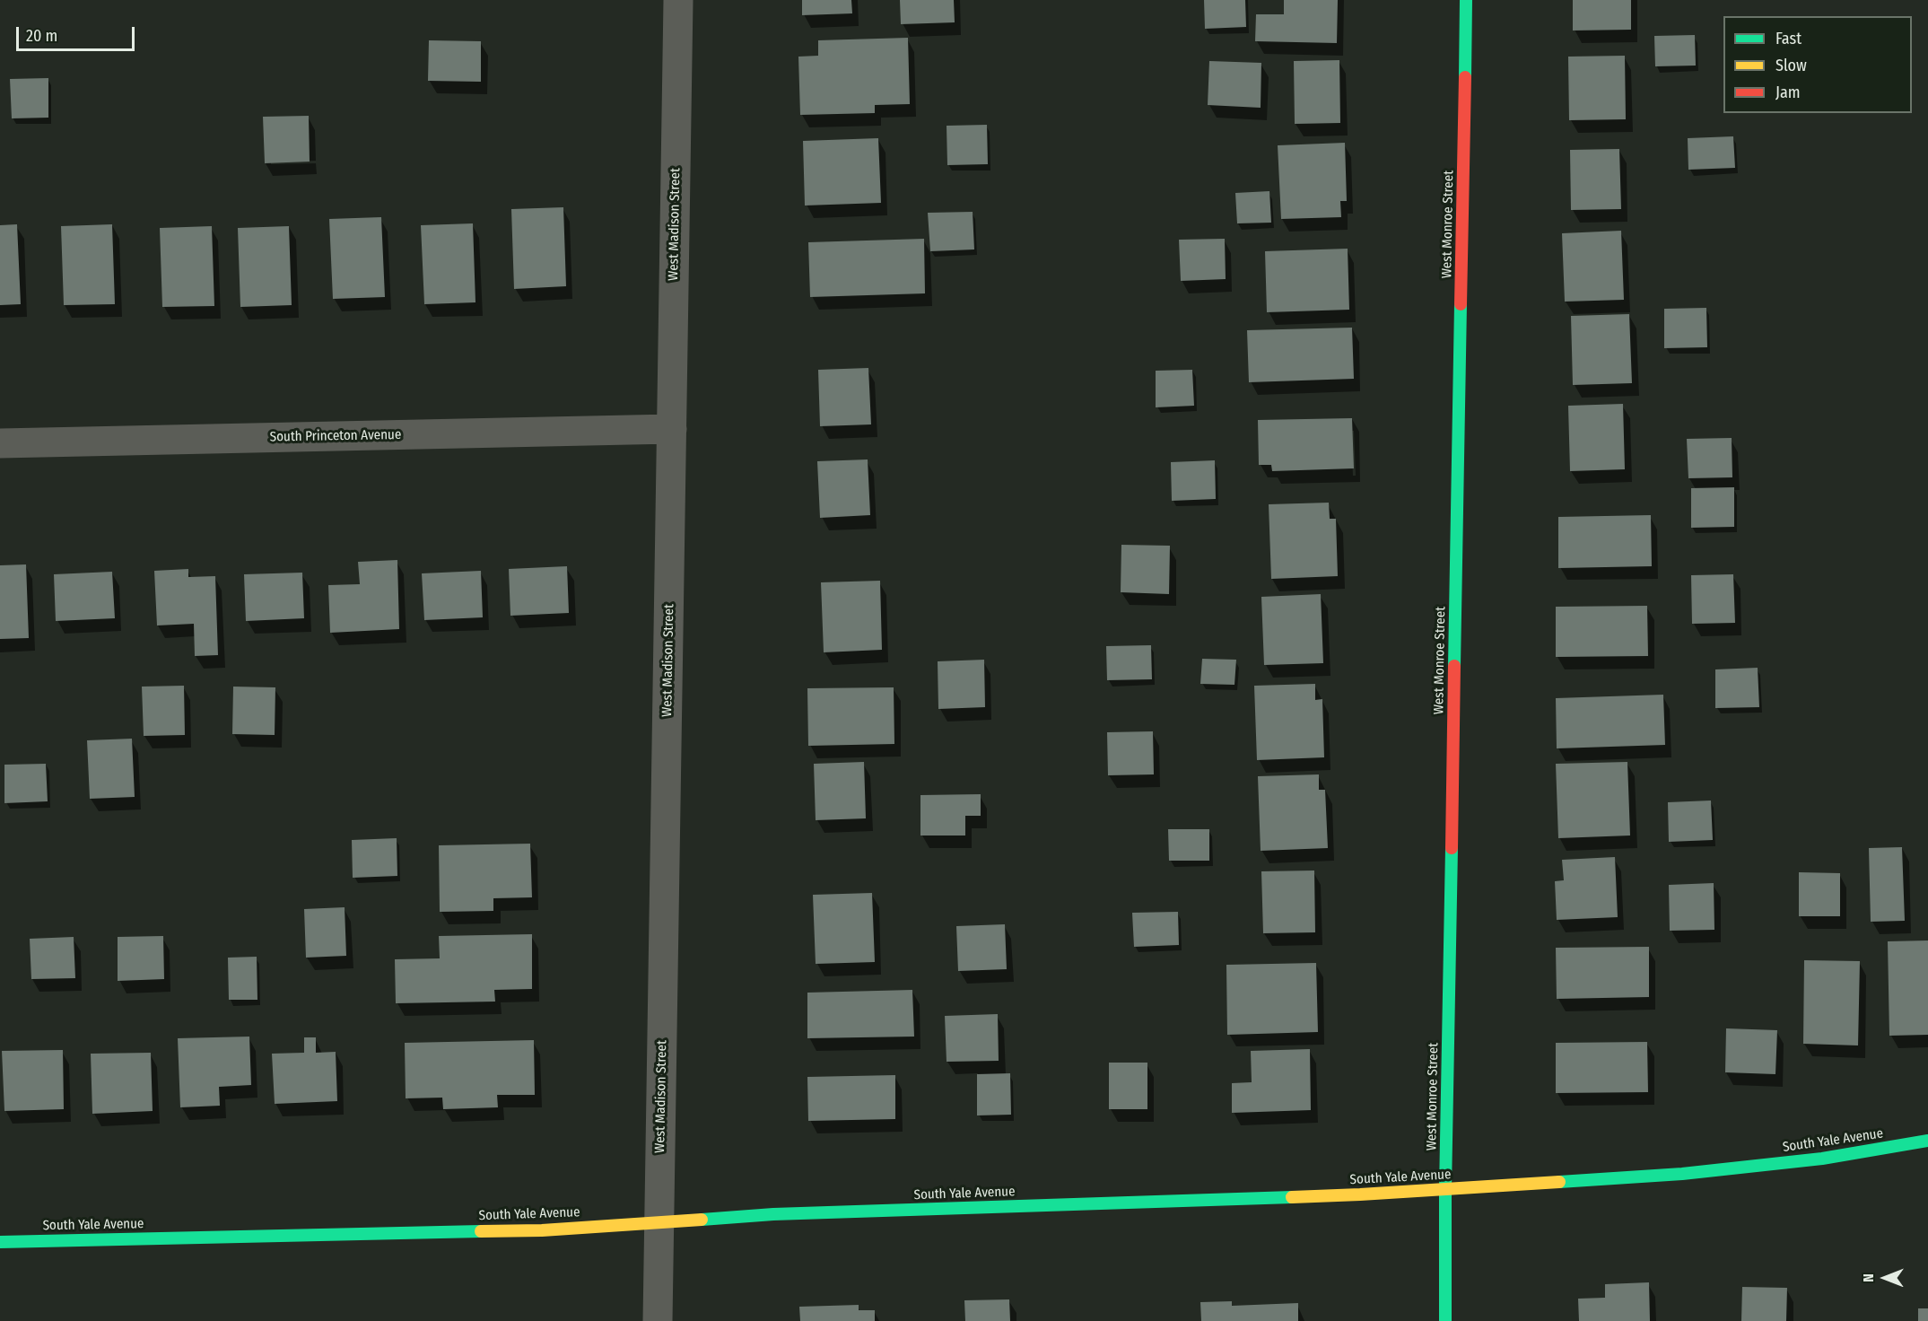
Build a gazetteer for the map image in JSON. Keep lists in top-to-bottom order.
{
  "streets": {
    "street": [
      "West Madison Street",
      "West Monroe Street",
      "South Princeton Avenue",
      "South Yale Avenue"
    ]
  },
  "crossings": [
    ["West Madison Street", "South Princeton Avenue"],
    ["West Madison Street", "South Yale Avenue"],
    ["West Monroe Street", "South Yale Avenue"]
  ],
  "legend": ["Fast", "Slow", "Jam"],
  "scale_bar": "20 m",
  "north": "left"
}
